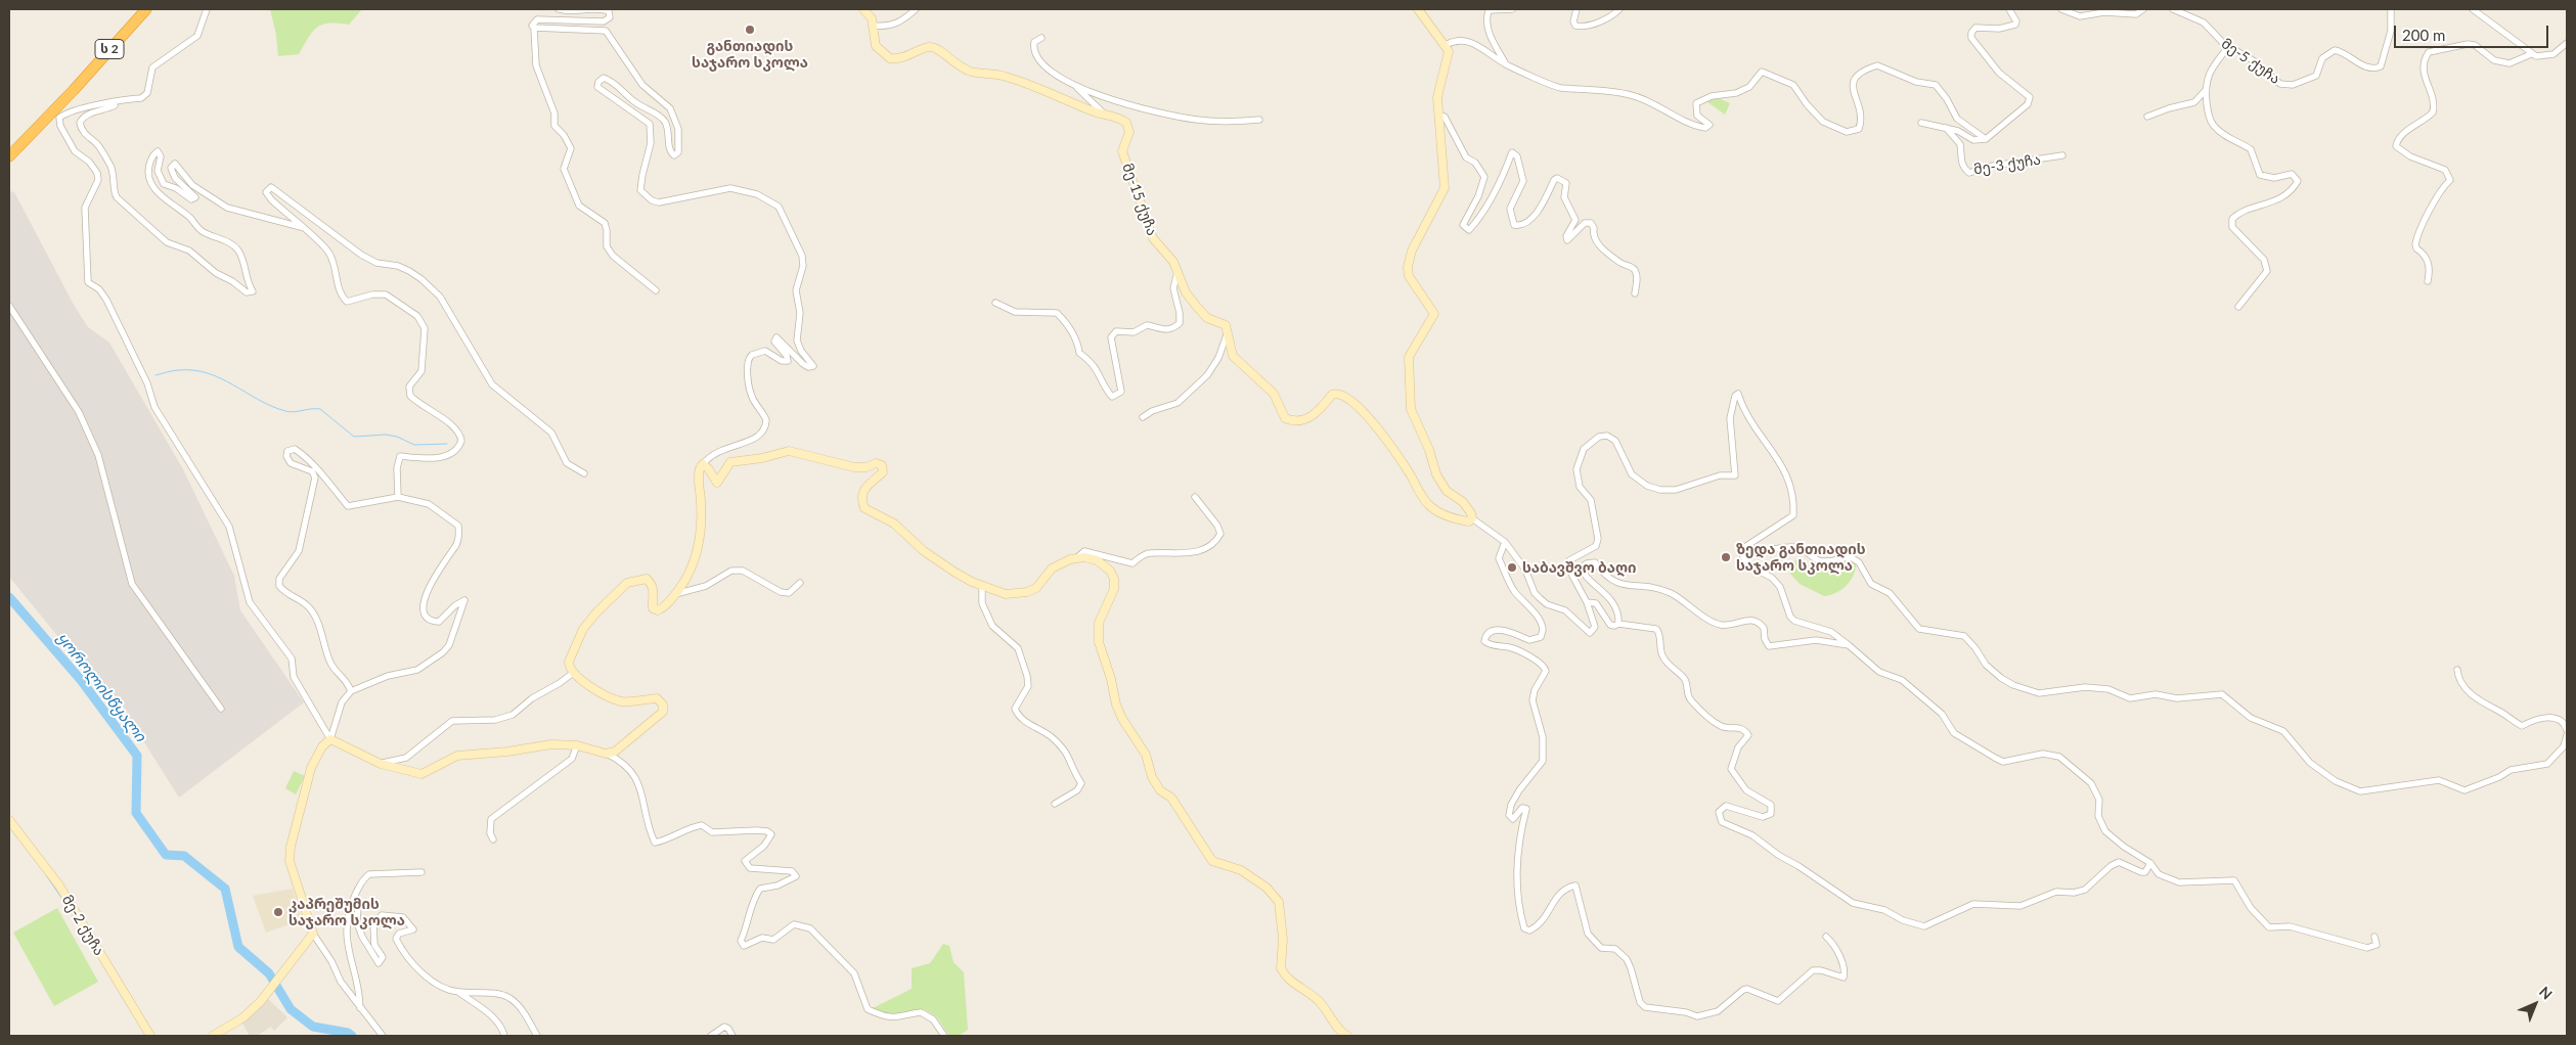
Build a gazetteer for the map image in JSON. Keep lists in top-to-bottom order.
{
  "streets": {
    "highway": ["ს 2"],
    "street": [
      "მე-5 ქუჩა",
      "მე-3 ქუჩა",
      "მე-15 ქუჩა",
      "მე-2 ქუჩა"
    ]
  },
  "water": ["ყოროლისწყალი"],
  "places": [
    "განთიადის საჯარო სკოლა",
    "ზედა განთიადის საჯარო სკოლა",
    "საბავშვო ბაღი",
    "კაპრეშუმის საჯარო სკოლა"
  ],
  "scale_bar": "200 m",
  "north": "top right"
}
